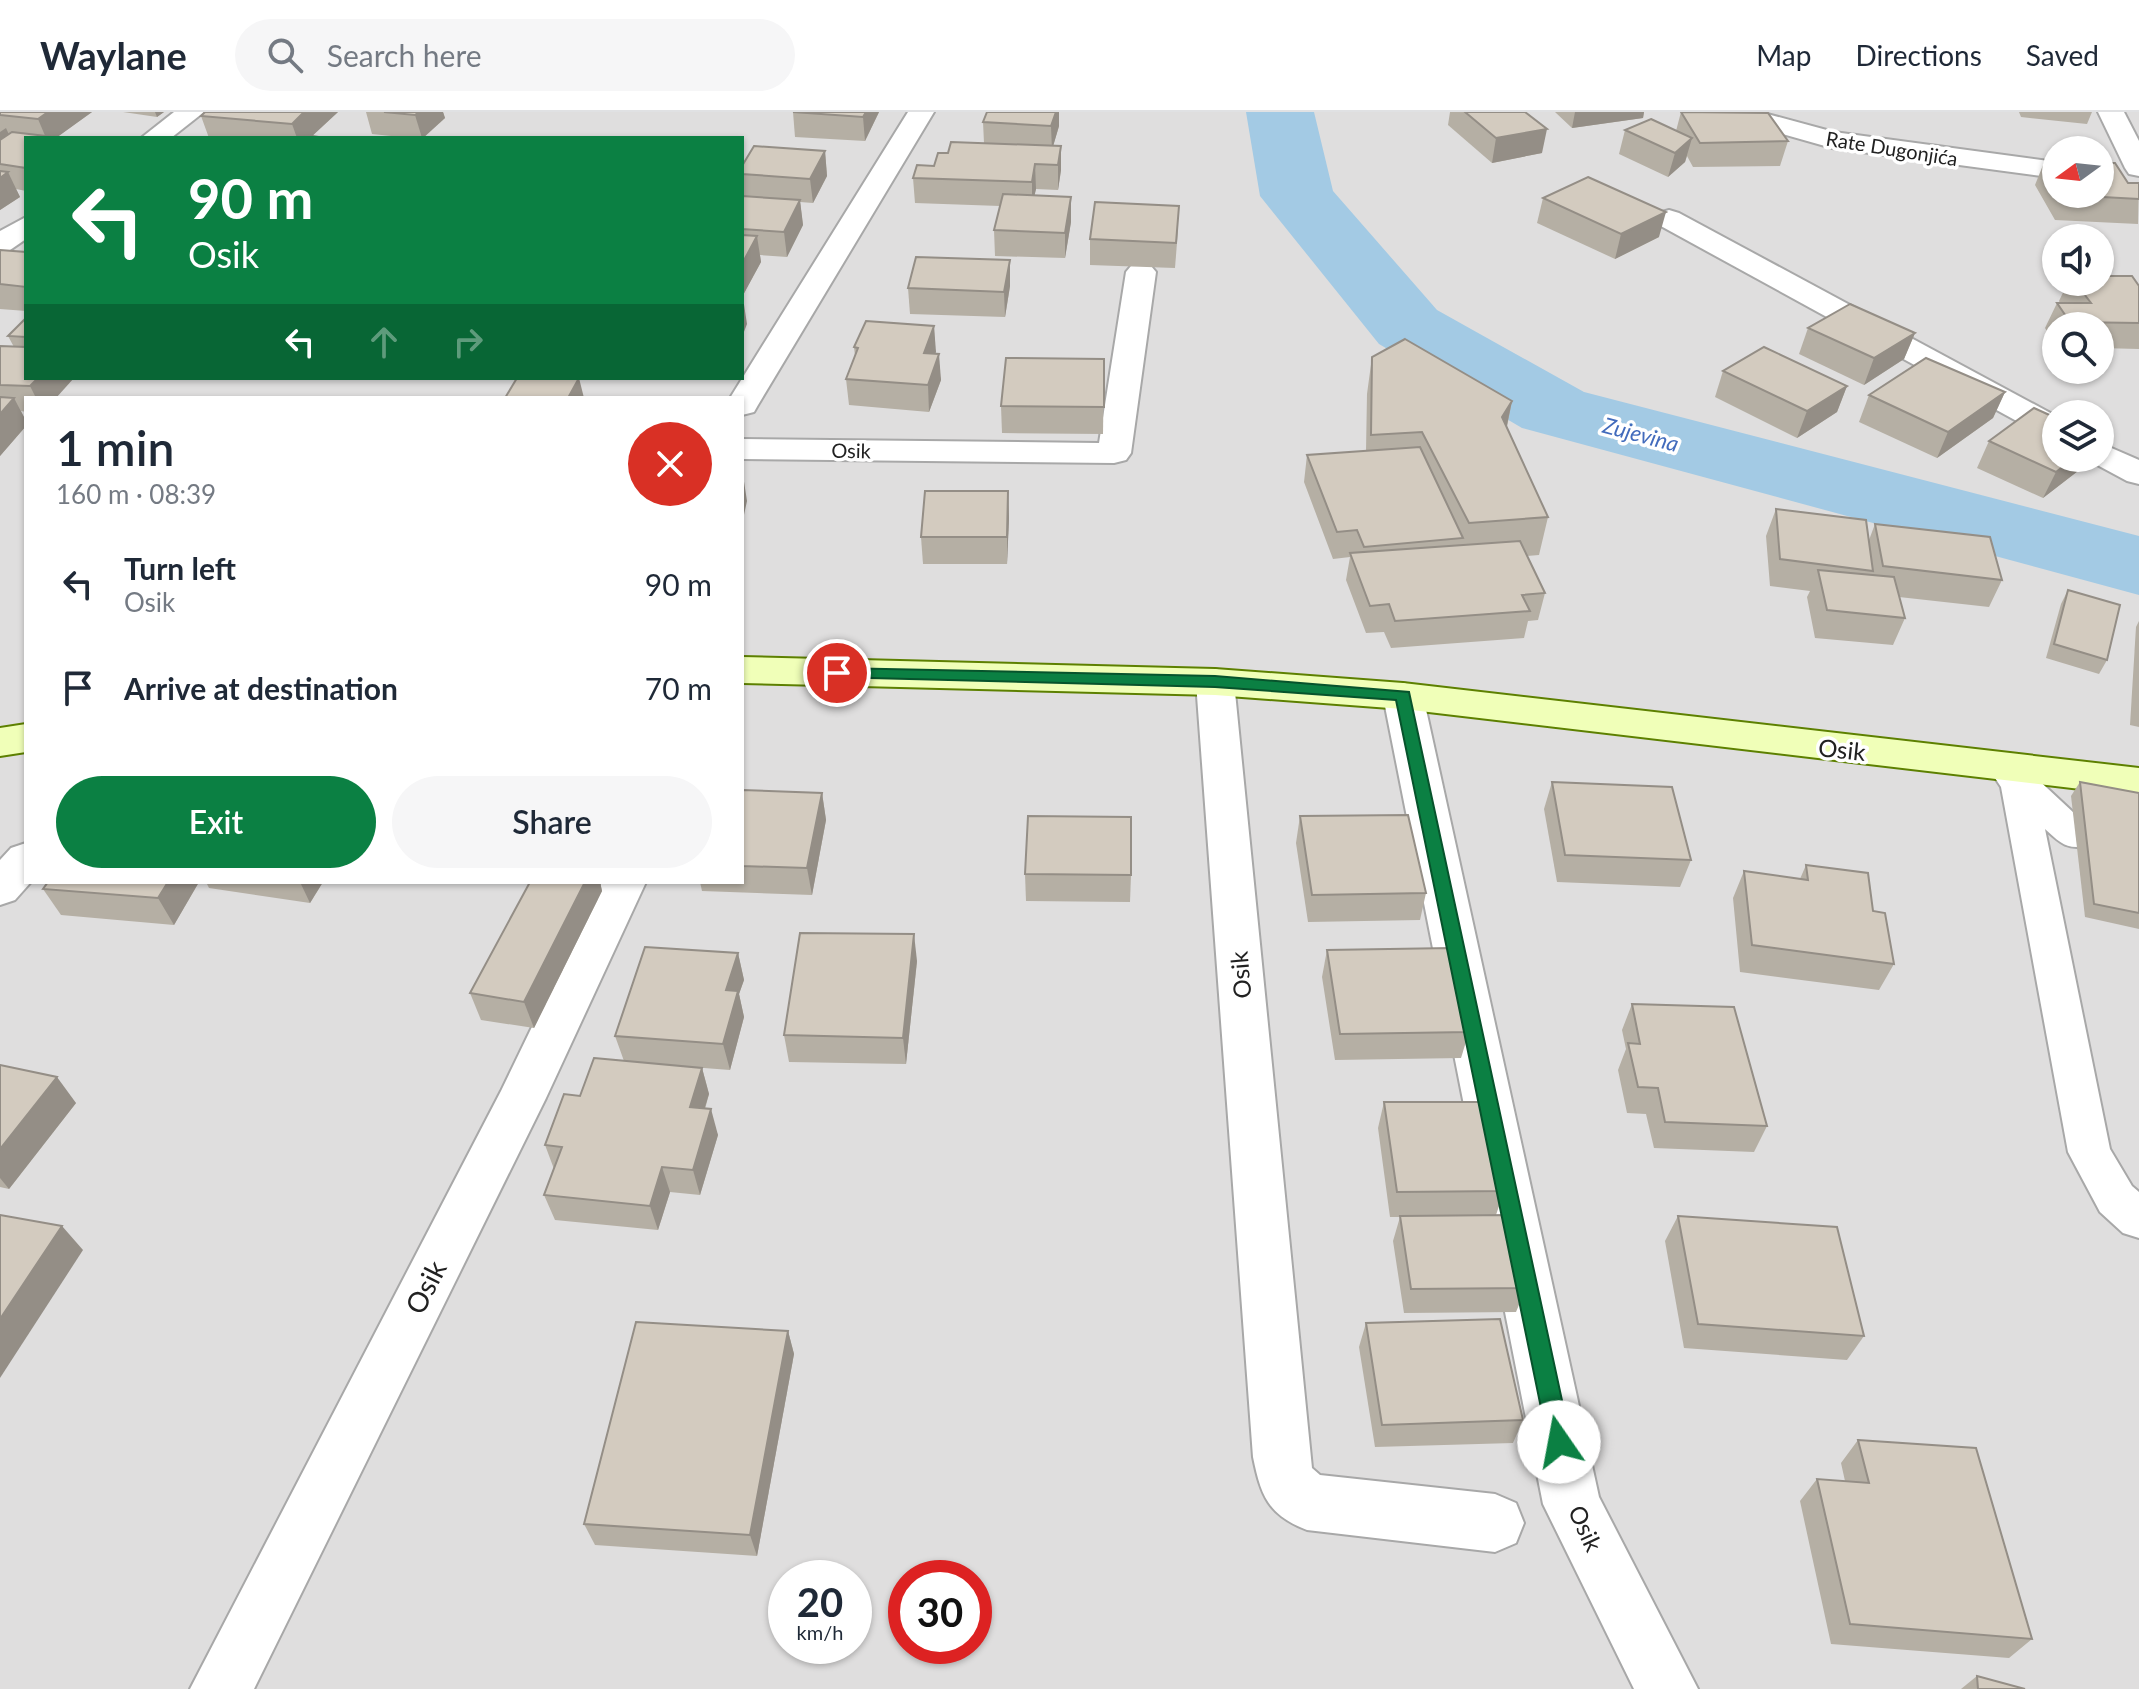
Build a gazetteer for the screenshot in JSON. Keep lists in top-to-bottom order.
{
  "streets": {
    "main road": ["Osik"],
    "street": ["Rate Dugonjića"]
  },
  "water": ["Zujevina"],
  "north": "left",
  "page": {
    "header": "Waylane",
    "search": "Search here",
    "nav": ["Map", "Directions", "Saved"],
    "turn": ["90 m", "Osik"],
    "heading": ["1 min", "160 m · 08:39"],
    "list": [
      {
        "name": "Turn left",
        "note": "Osik",
        "value": "90 m"
      },
      {
        "name": "Arrive at destination",
        "value": "70 m"
      }
    ],
    "buttons": ["Exit", "Share"],
    "speed": "20 km/h",
    "limit": "30"
  }
}
